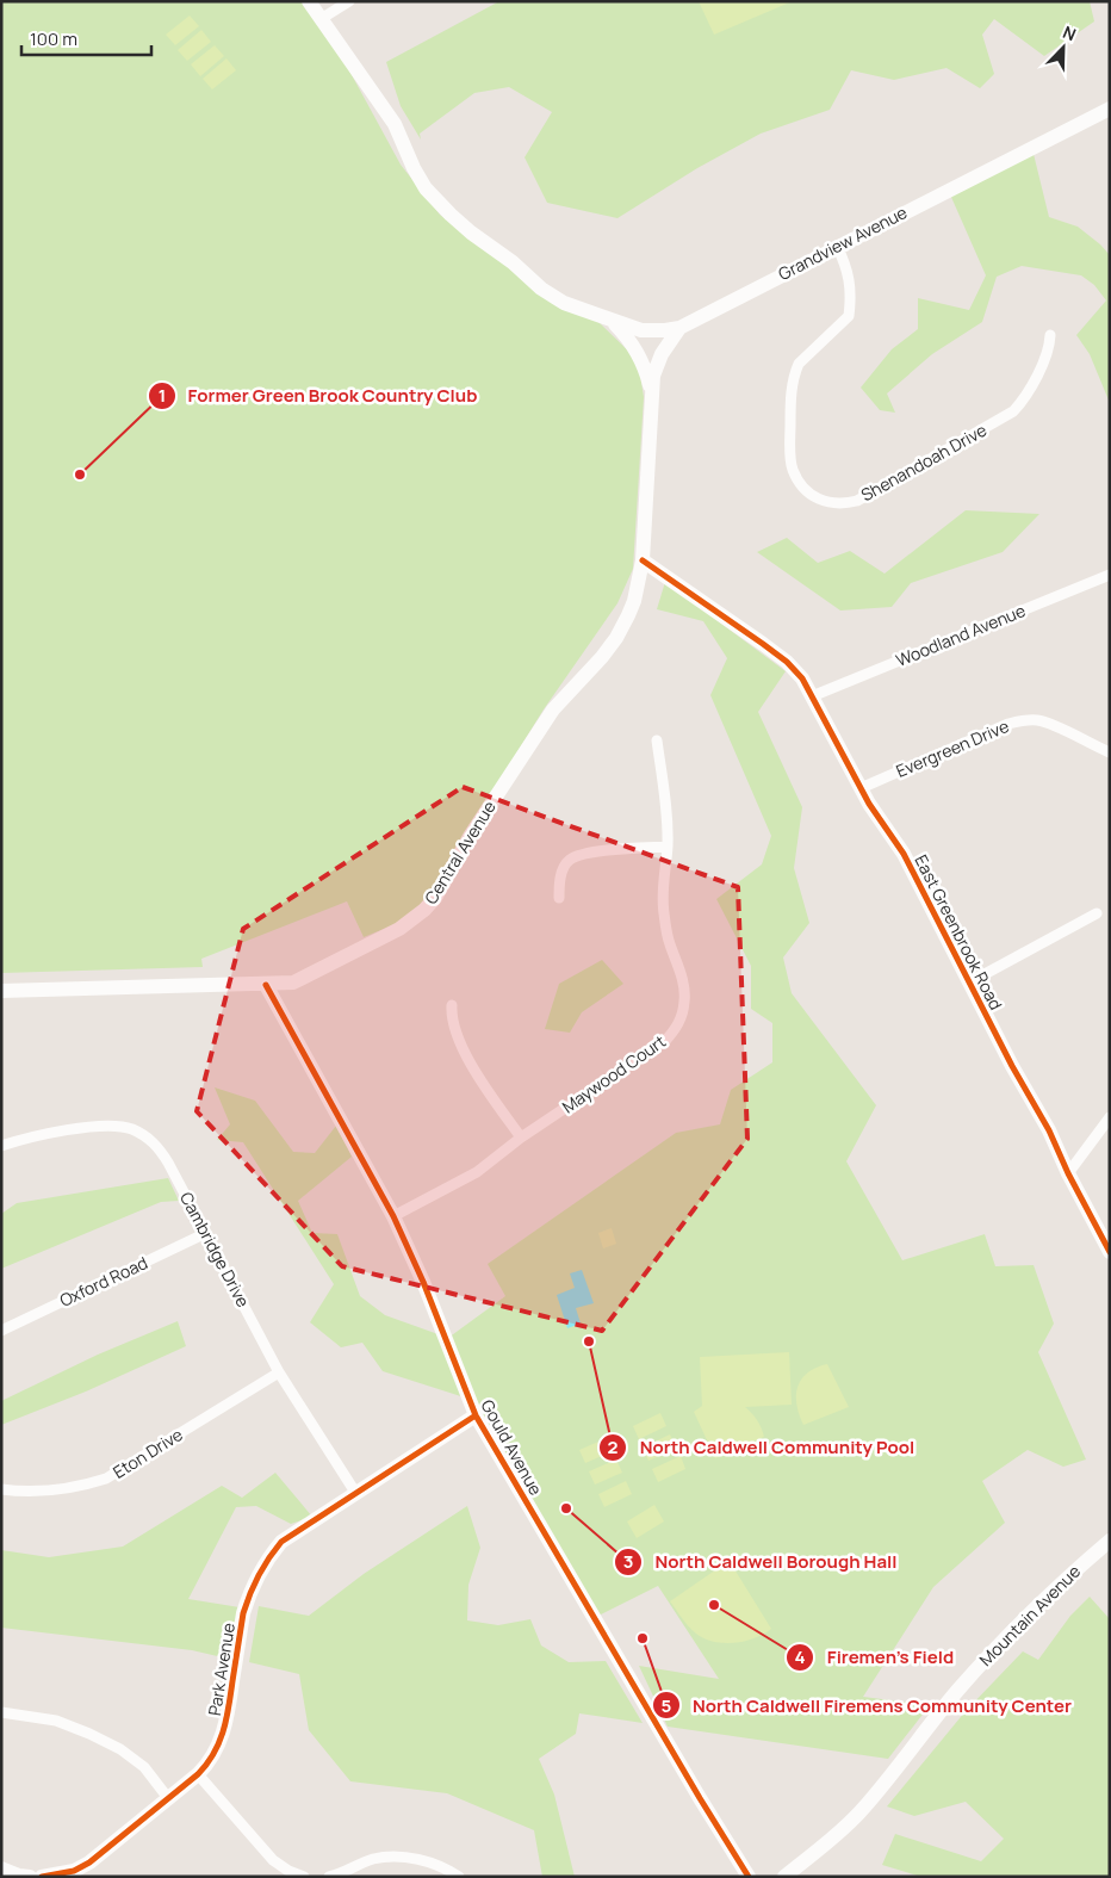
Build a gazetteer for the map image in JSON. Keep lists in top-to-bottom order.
{
  "streets": {
    "street": [
      "Grandview Avenue",
      "Shenandoah Drive",
      "Woodland Avenue",
      "Evergreen Drive",
      "Central Avenue",
      "East Greenbrook Road",
      "Maywood Court",
      "Cambridge Drive",
      "Oxford Road",
      "Gould Avenue",
      "Eton Drive",
      "Mountain Avenue",
      "Park Avenue"
    ]
  },
  "crossings": [
    ["Grandview Avenue", "Shenandoah Drive"],
    ["Grandview Avenue", "Central Avenue"],
    ["Woodland Avenue", "East Greenbrook Road"],
    ["Evergreen Drive", "East Greenbrook Road"],
    ["Central Avenue", "East Greenbrook Road"],
    ["Central Avenue", "Gould Avenue"],
    ["Maywood Court", "Gould Avenue"],
    ["Cambridge Drive", "Oxford Road"],
    ["Cambridge Drive", "Eton Drive"],
    ["Cambridge Drive", "Park Avenue"],
    ["Gould Avenue", "Park Avenue"]
  ],
  "places": [
    "Former Green Brook Country Club",
    "North Caldwell Community Pool",
    "North Caldwell Borough Hall",
    "Firemen's Field",
    "North Caldwell Firemens Community Center"
  ],
  "scale_bar": "100 m",
  "north": "top right"
}
